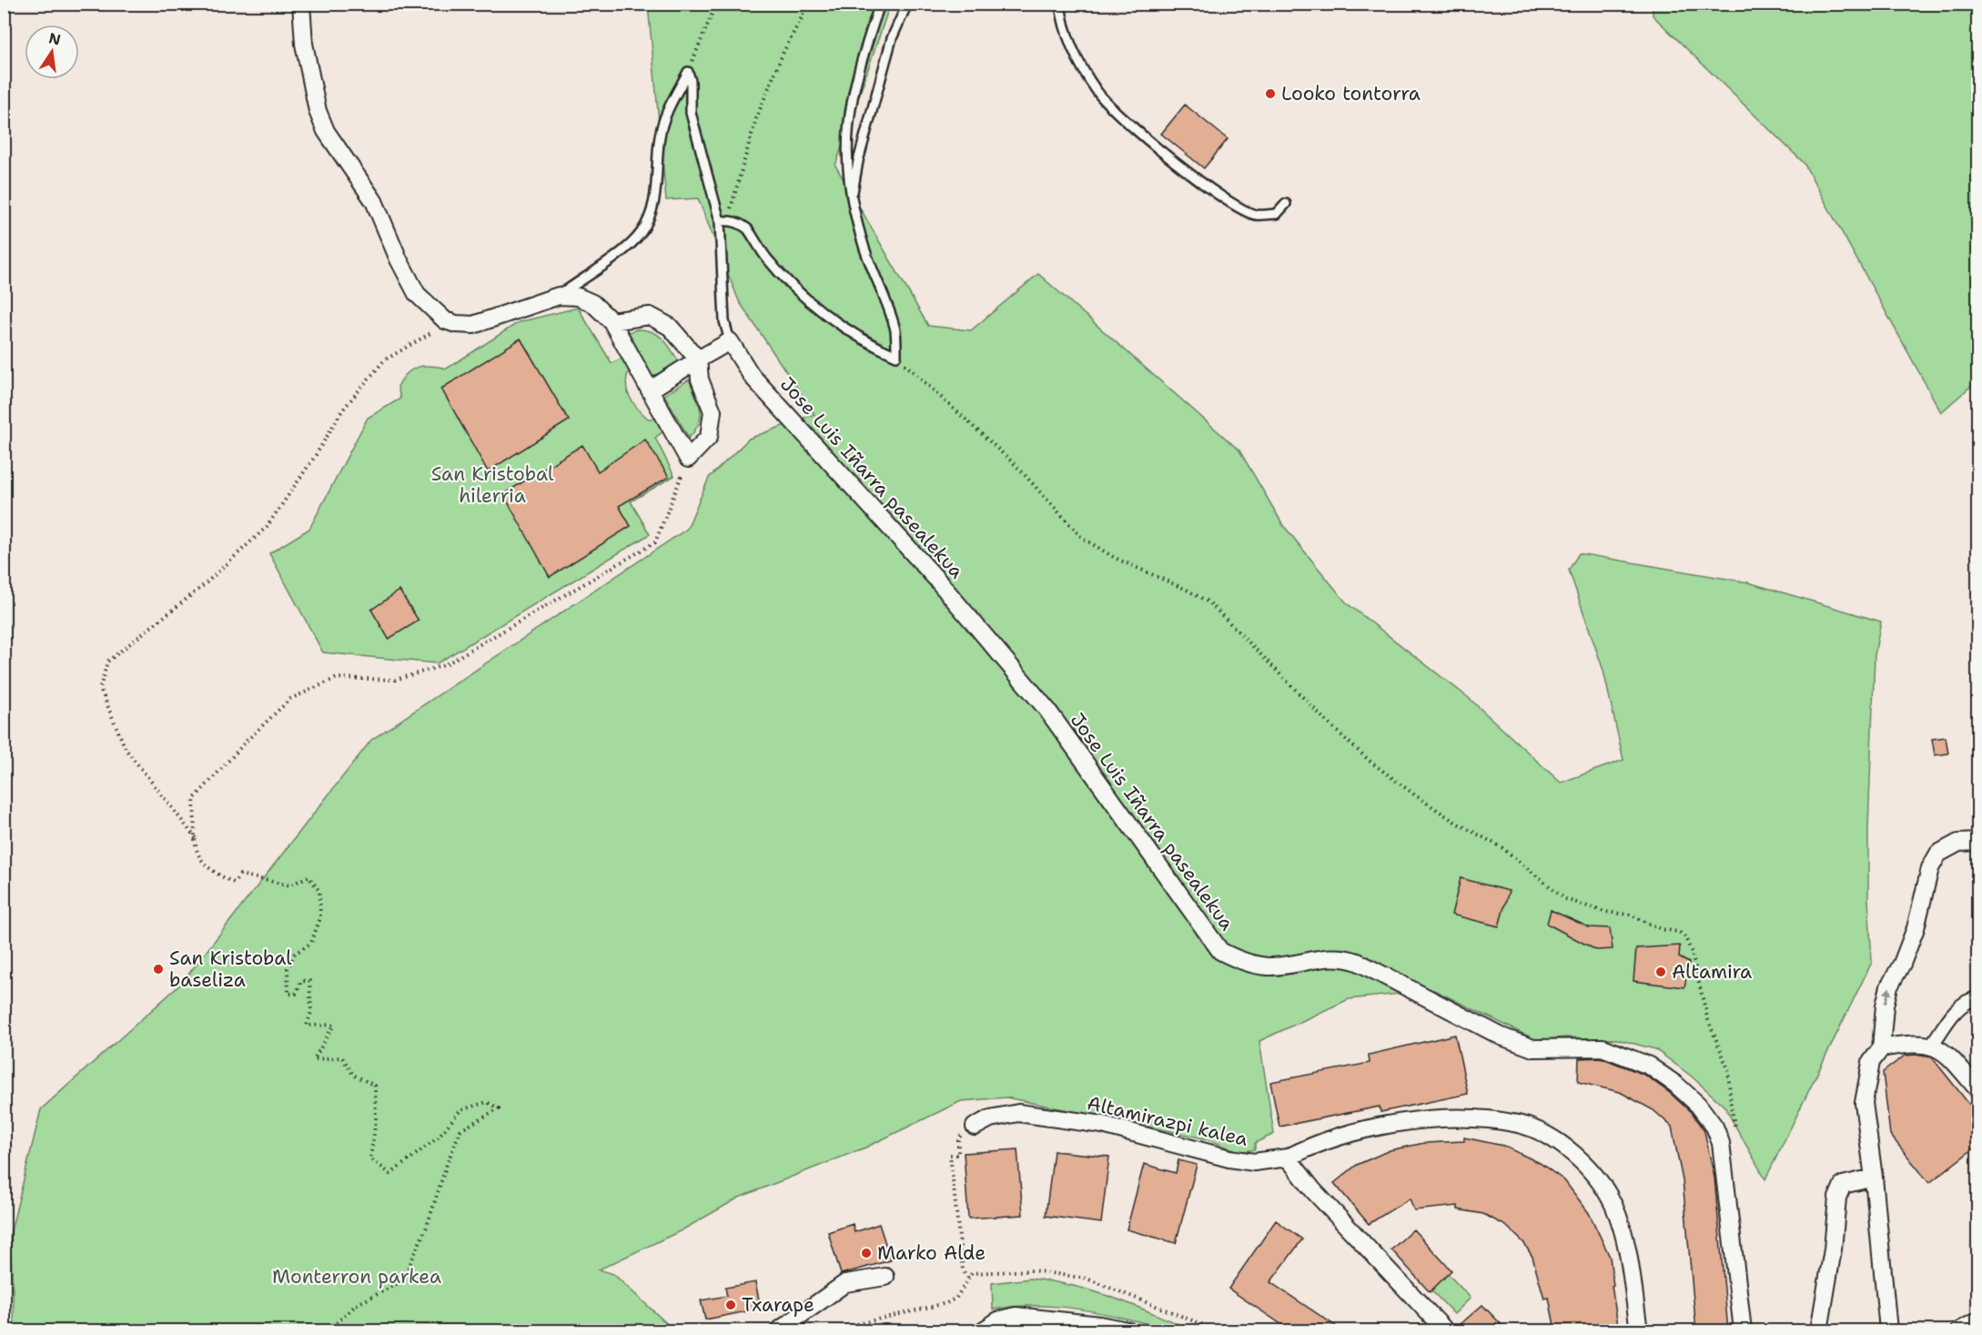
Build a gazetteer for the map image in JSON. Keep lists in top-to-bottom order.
{
  "streets": {
    "street": ["Jose Luis Iñarra pasealekua", "Altamirazpi kalea"]
  },
  "parks": ["San Kristobal hilerria", "Monterron parkea"],
  "places": [
    "Looko tontorra",
    "San Kristobal baseliza",
    "Altamira",
    "Marko Alde",
    "Txarape"
  ],
  "north": "top"
}
